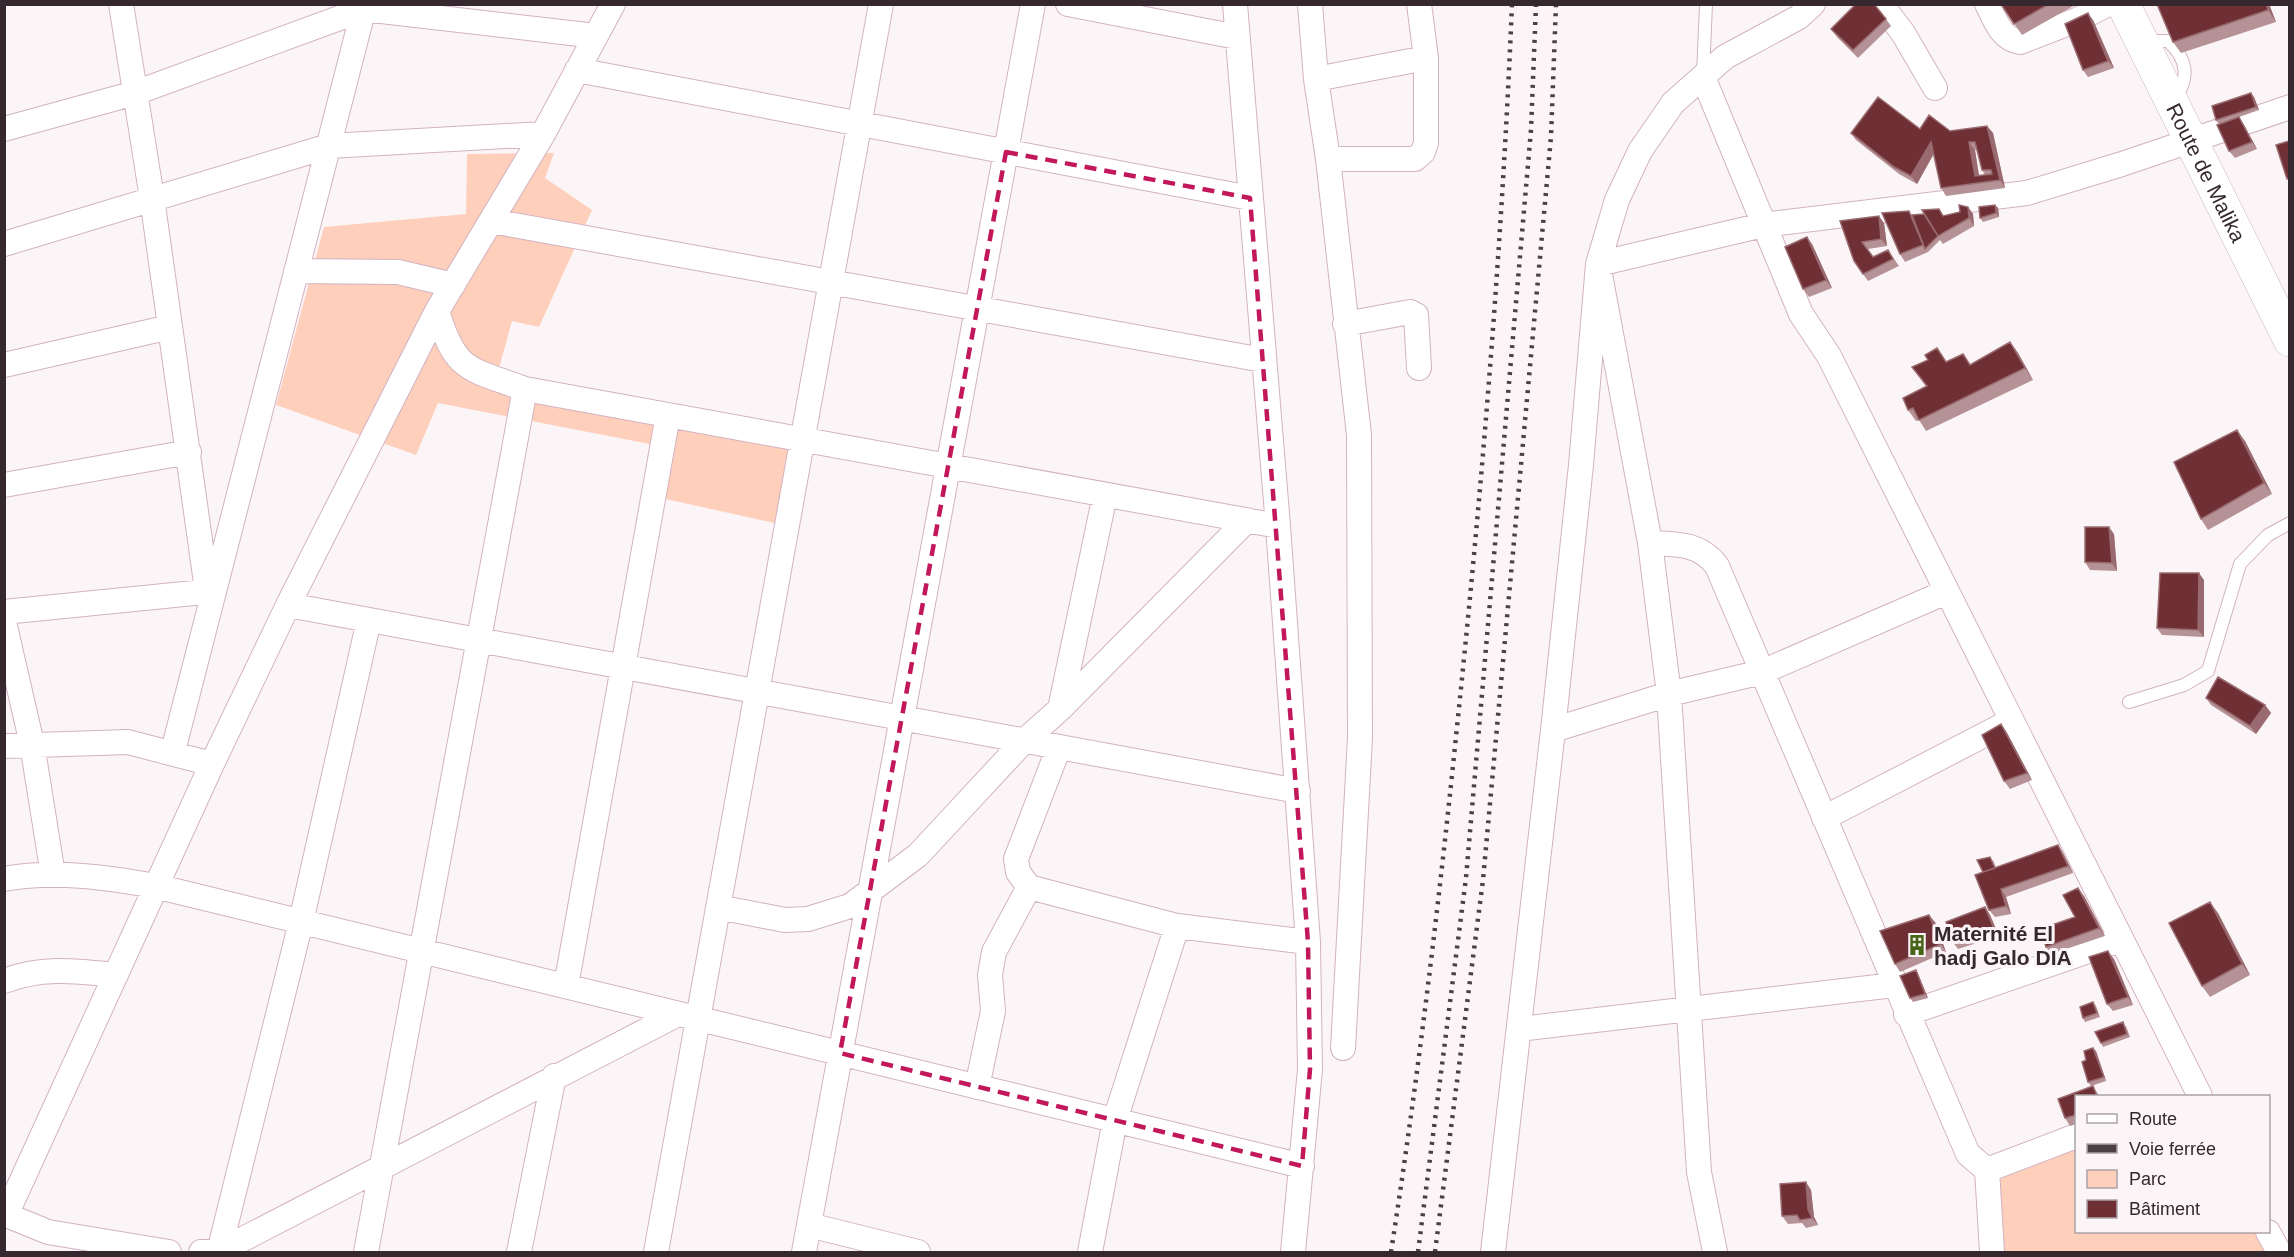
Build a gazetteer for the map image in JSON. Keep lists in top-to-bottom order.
{
  "streets": {
    "main road": ["Route de Malika"]
  },
  "places": {
    "building": ["Maternité El hadj Galo DIA"]
  },
  "legend": [
    "Route",
    "Voie ferrée",
    "Parc",
    "Bâtiment"
  ]
}
